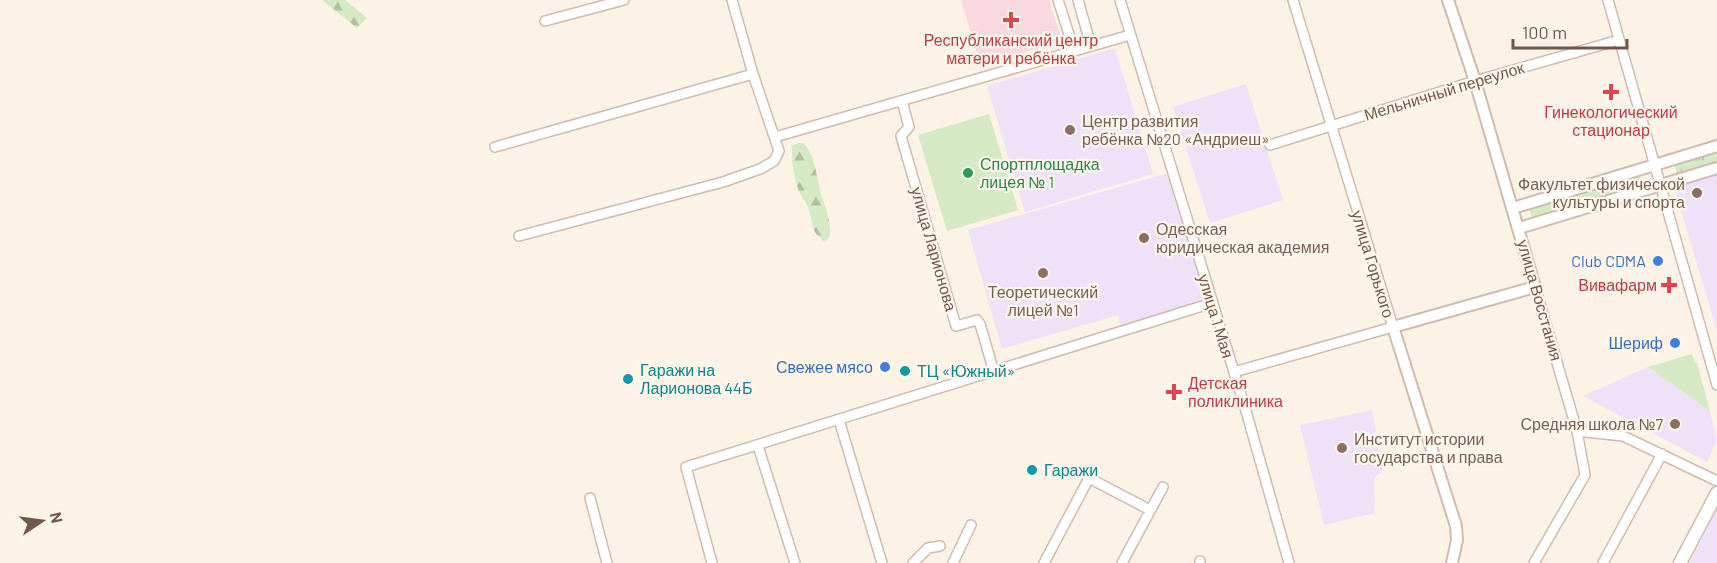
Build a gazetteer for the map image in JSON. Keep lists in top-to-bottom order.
{
  "streets": {
    "street": [
      "Мельничный переулок",
      "улица Ларионова",
      "улица Горького",
      "улица Восстания",
      "улица 1 Мая"
    ]
  },
  "crossings": [
    ["Мельничный переулок", "улица Горького"],
    ["Мельничный переулок", "улица Восстания"]
  ],
  "places": {
    "health": [
      "Республиканский центр матери и ребёнка",
      "Гинекологический стационар",
      "Вивафарм",
      "Детская поликлиника"
    ],
    "other": [
      "Центр развития ребёнка №20 «Андриеш»",
      "Спортплощадка лицея № 1",
      "Факультет физической культуры и спорта",
      "Одесская юридическая академия",
      "Club CDMA",
      "Теоретический лицей №1",
      "Шериф",
      "Свежее мясо",
      "ТЦ «Южный»",
      "Гаражи на Ларионова 44Б",
      "Средняя школа №7",
      "Институт истории государства и права",
      "Гаражи"
    ]
  },
  "scale_bar": "100 m",
  "north": "right"
}
